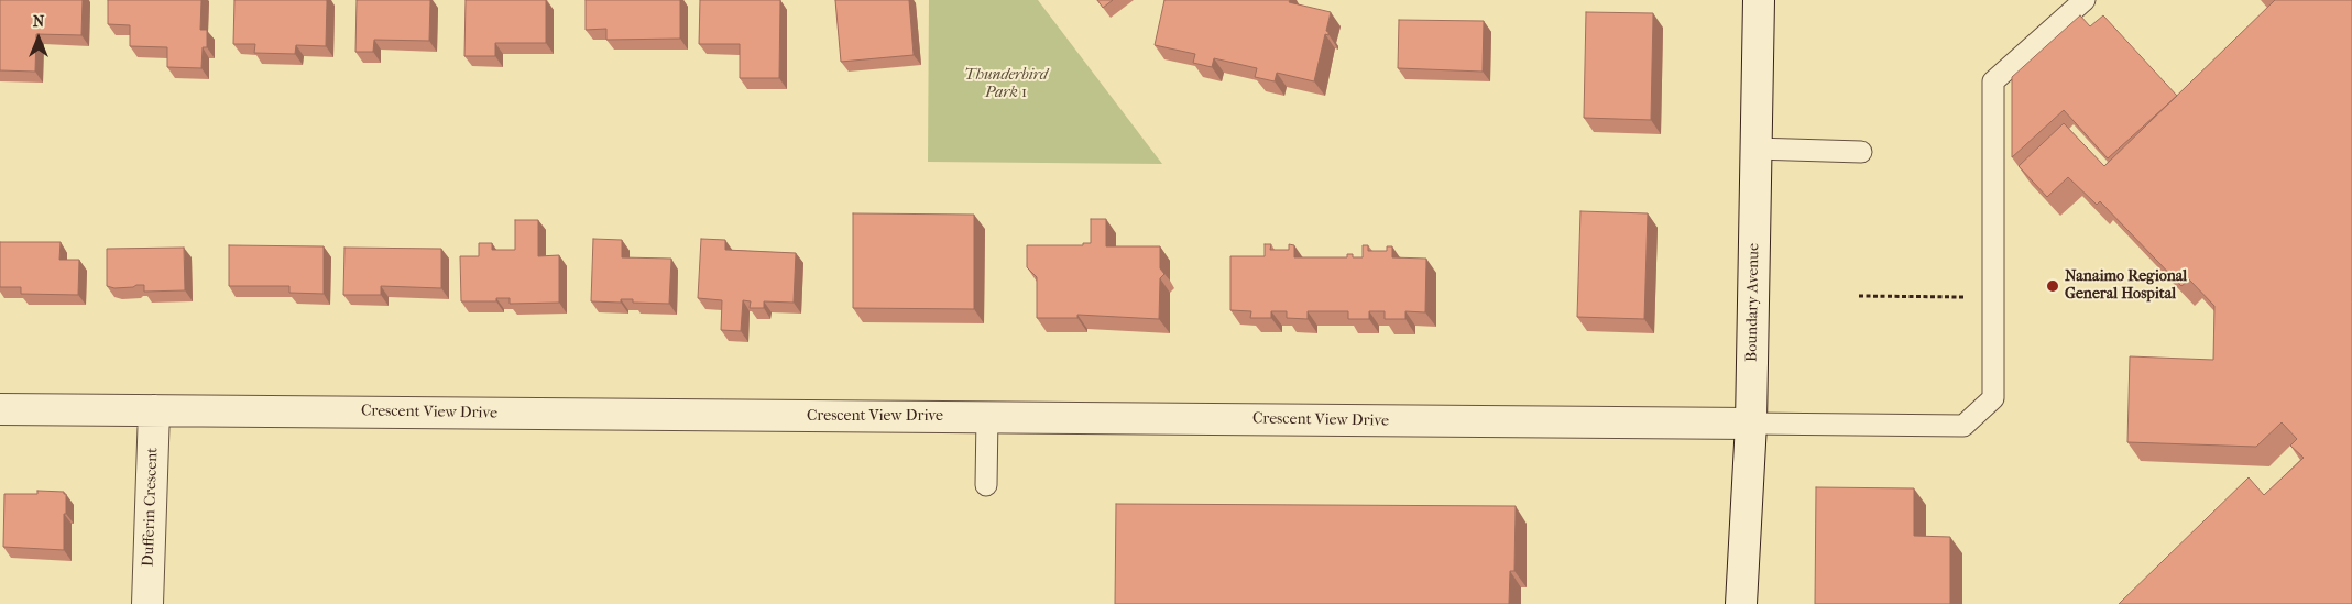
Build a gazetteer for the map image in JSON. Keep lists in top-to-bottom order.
{
  "streets": {
    "street": ["Boundary Avenue", "Crescent View Drive", "Dufferin Crescent"]
  },
  "crossings": [
    ["Boundary Avenue", "Crescent View Drive"],
    ["Crescent View Drive", "Dufferin Crescent"]
  ],
  "parks": ["Thunderbird Park 1"],
  "places": ["Nanaimo Regional General Hospital"],
  "north": "top"
}
